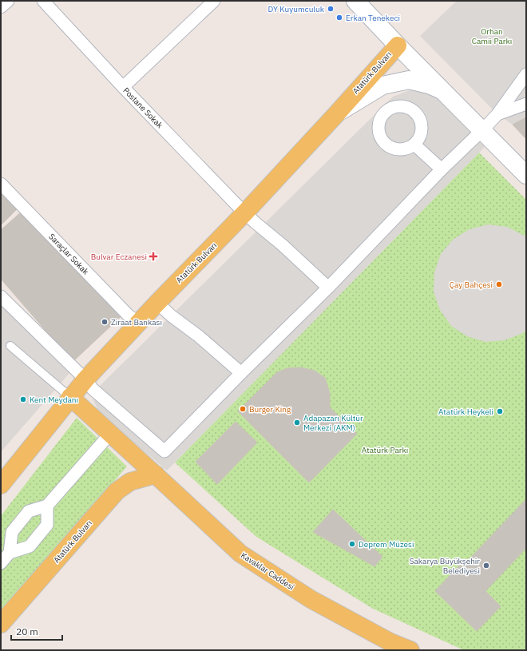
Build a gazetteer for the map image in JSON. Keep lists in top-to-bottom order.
{
  "streets": {
    "main road": ["Atatürk Bulvarı", "Kavaklar Caddesi"],
    "street": ["Postane Sokak", "Saraçlar Sokak"]
  },
  "crossings": [
    ["Atatürk Bulvarı", "Postane Sokak"],
    ["Atatürk Bulvarı", "Saraçlar Sokak"],
    ["Atatürk Bulvarı", "Kavaklar Caddesi"]
  ],
  "parks": ["Orhan Camii Parkı", "Atatürk Parkı"],
  "places": {
    "other": [
      "DY Kuyumculuk",
      "Erkan Tenekeci",
      "Çay Bahçesi",
      "Ziraat Bankası",
      "Kent Meydanı",
      "Burger King",
      "Atatürk Heykeli",
      "Adapazarı Kültür Merkezi (AKM)",
      "Deprem Müzesi",
      "Sakarya Büyükşehir Belediyesi"
    ],
    "health": ["Bulvar Eczanesi"]
  },
  "scale_bar": "20 m"
}
